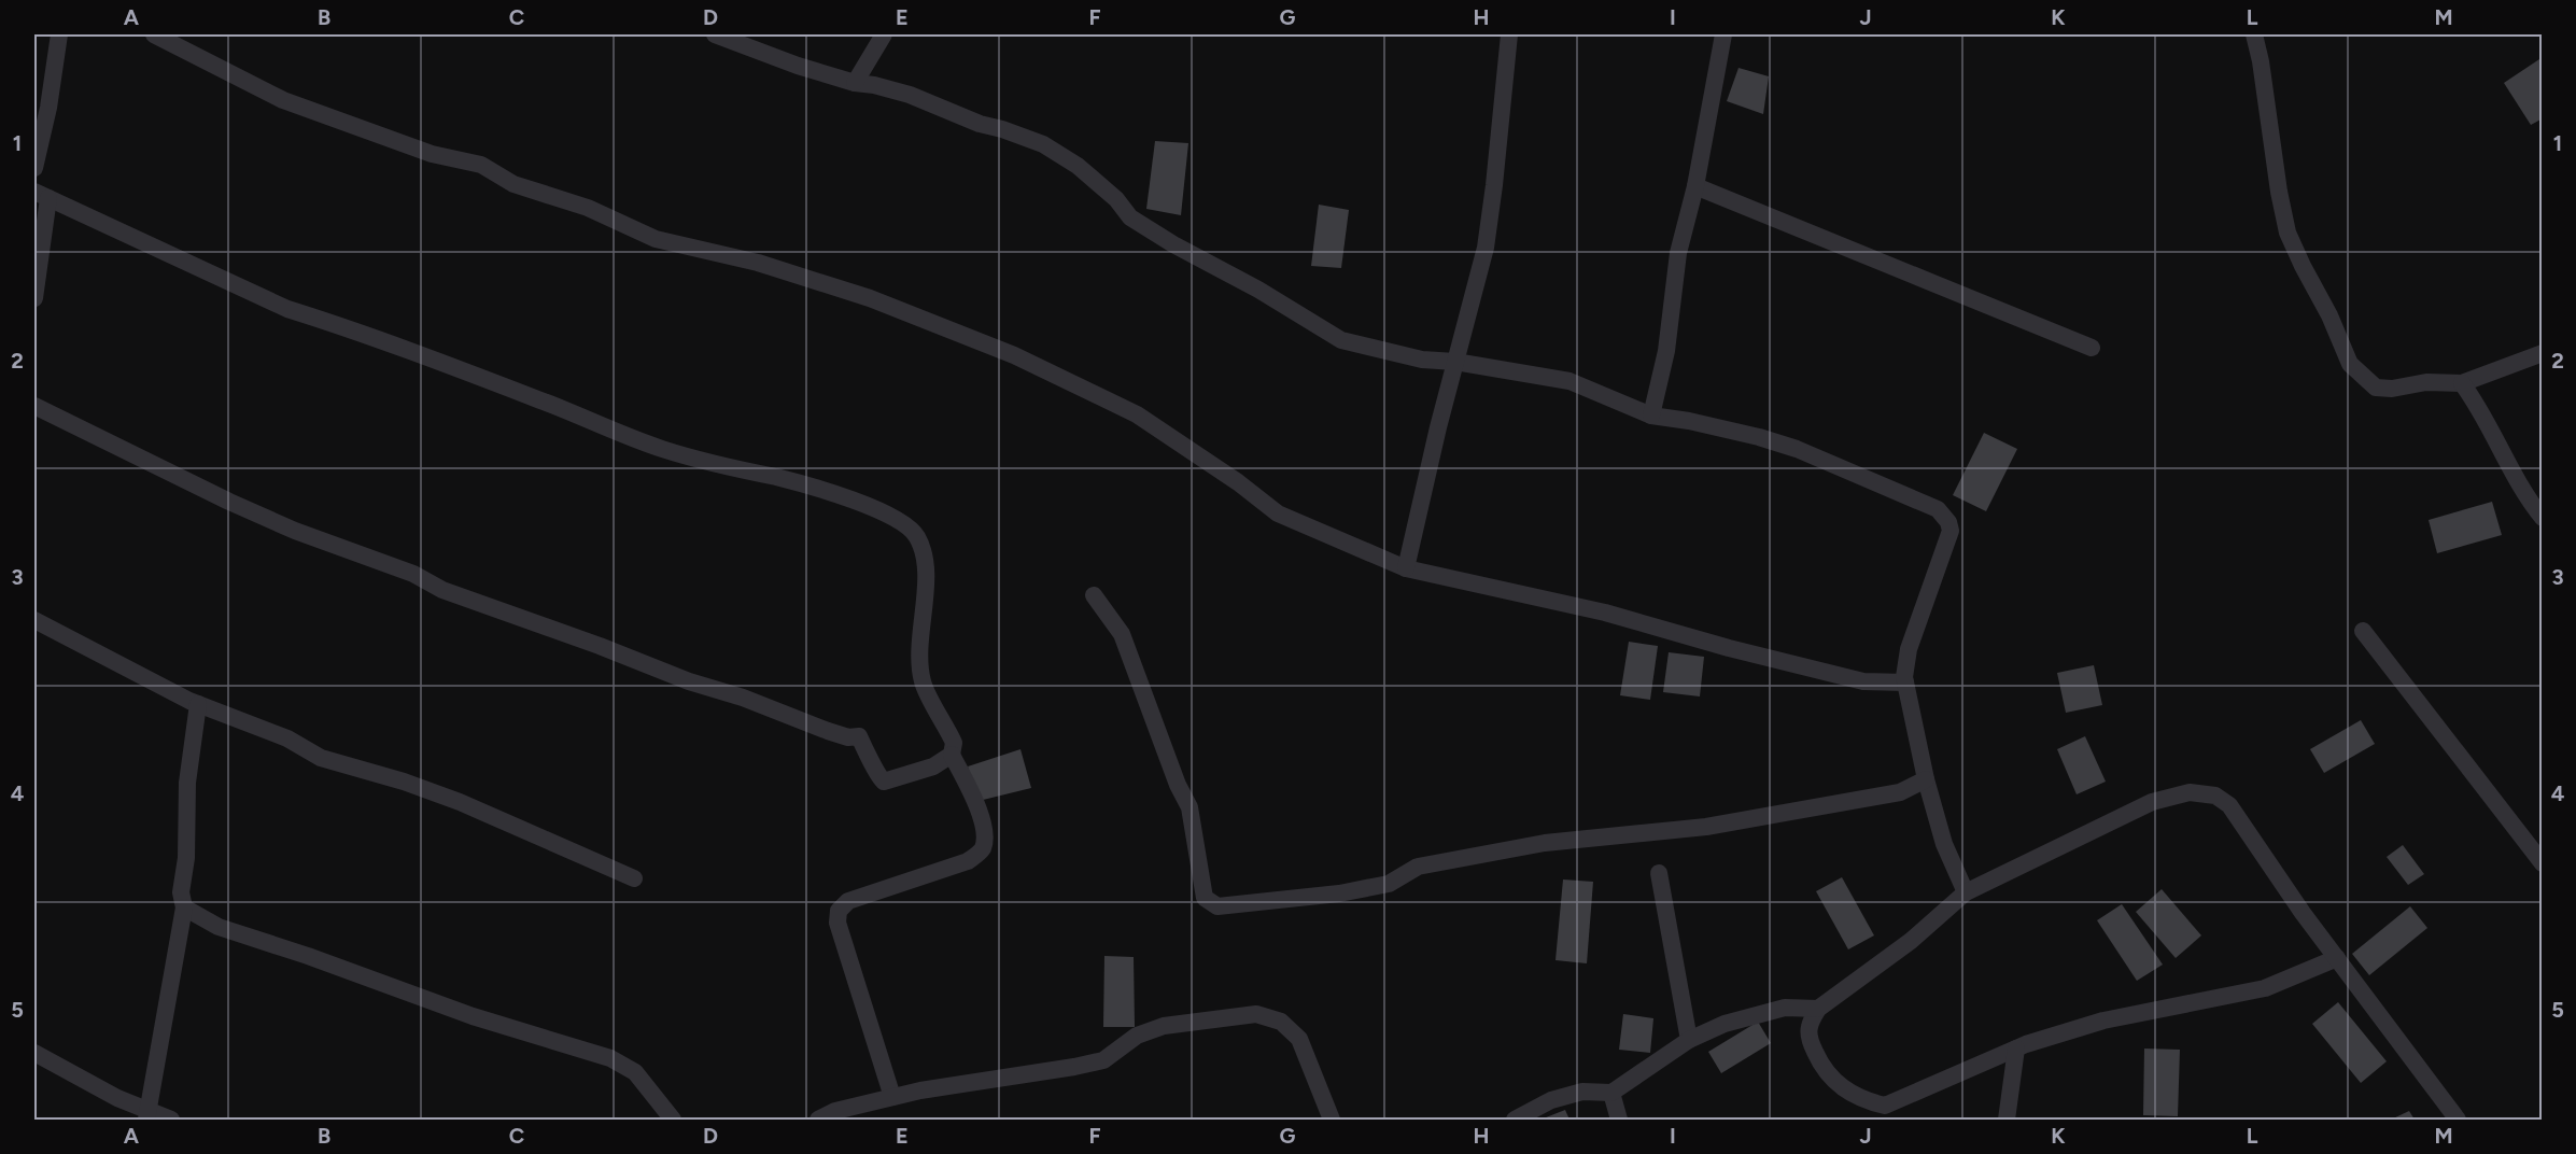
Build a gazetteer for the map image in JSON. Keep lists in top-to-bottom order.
{
  "grid": {
    "columns": [
      "A",
      "B",
      "C",
      "D",
      "E",
      "F",
      "G",
      "H",
      "I",
      "J",
      "K",
      "L",
      "M"
    ],
    "rows": [
      "1",
      "2",
      "3",
      "4",
      "5"
    ]
  }
}
